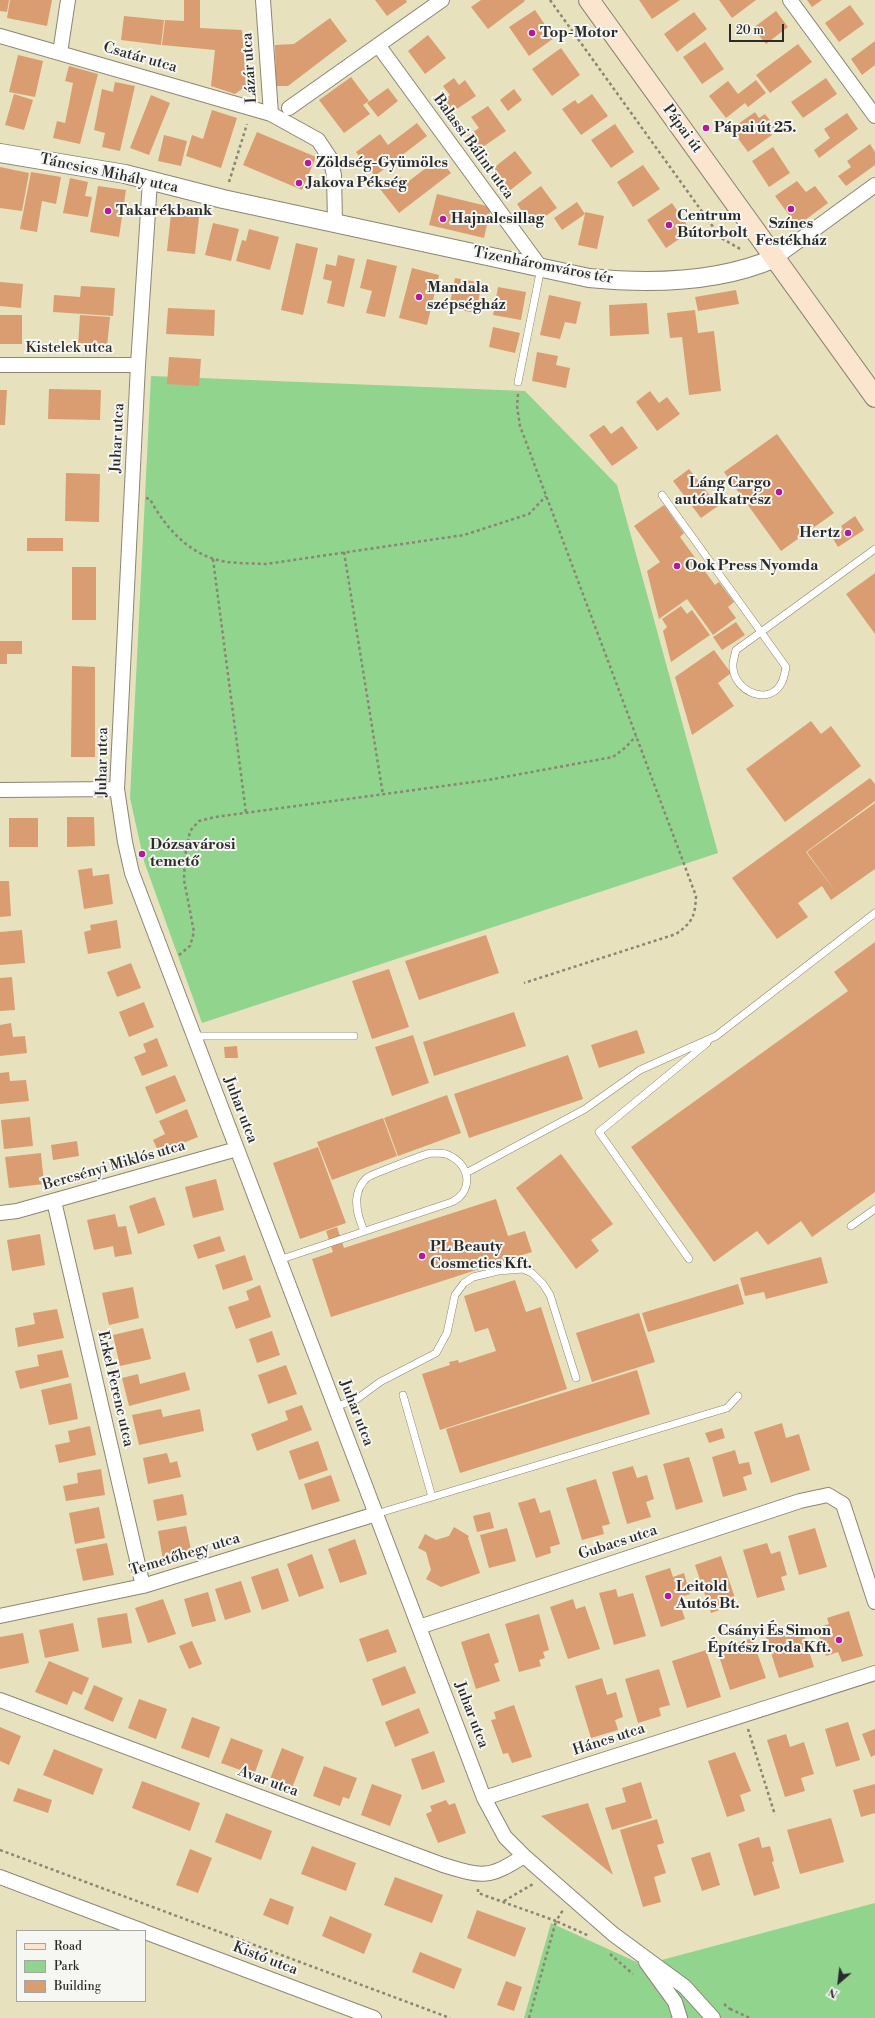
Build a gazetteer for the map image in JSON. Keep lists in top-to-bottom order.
{
  "streets": {
    "main road": ["Pápai út"],
    "street": [
      "Csatár utca",
      "Lázár utca",
      "Balassi Bálint utca",
      "Táncsics Mihály utca",
      "Tizenháromváros tér",
      "Kistelek utca",
      "Juhar utca",
      "Bercsényi Miklós utca",
      "Erkel Ferenc utca",
      "Gubacs utca",
      "Temetőhegy utca",
      "Háncs utca",
      "Avar utca",
      "Kistó utca"
    ]
  },
  "crossings": [
    ["Csatár utca", "Lázár utca"],
    ["Lázár utca", "Táncsics Mihály utca"],
    ["Lázár utca", "Tizenháromváros tér"],
    ["Pápai út", "Tizenháromváros tér"],
    ["Balassi Bálint utca", "Tizenháromváros tér"],
    ["Táncsics Mihály utca", "Tizenháromváros tér"],
    ["Táncsics Mihály utca", "Juhar utca"],
    ["Kistelek utca", "Juhar utca"],
    ["Juhar utca", "Bercsényi Miklós utca"],
    ["Juhar utca", "Gubacs utca"],
    ["Juhar utca", "Temetőhegy utca"],
    ["Juhar utca", "Háncs utca"],
    ["Bercsényi Miklós utca", "Erkel Ferenc utca"],
    ["Erkel Ferenc utca", "Temetőhegy utca"]
  ],
  "places": [
    "Top-Motor",
    "Pápai út 25.",
    "Zöldség-Gyümölcs",
    "Jakova Pékség",
    "Színes Festékház",
    "Takarékbank",
    "Hajnalcsillag",
    "Centrum Bútorbolt",
    "Mandala szépségház",
    "Láng Cargo autóalkatrész",
    "Hertz",
    "Ook Press Nyomda",
    "Dózsavárosi temető",
    "PL Beauty Cosmetics Kft.",
    "Leitold Autós Bt.",
    "Csányi És Simon Építész Iroda Kft."
  ],
  "legend": ["Road", "Park", "Building"],
  "scale_bar": "20 m",
  "north": "bottom left"
}
